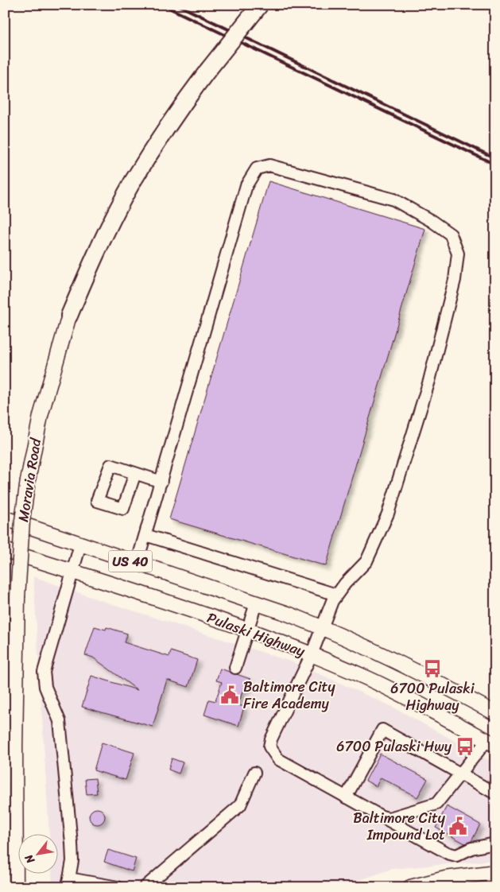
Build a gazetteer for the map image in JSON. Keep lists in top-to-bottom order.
{
  "streets": {
    "main road": ["Moravia Road", "US 40", "Pulaski Highway"]
  },
  "places": {
    "bus stop": ["6700 Pulaski Highway", "6700 Pulaski Hwy"],
    "public building": ["Baltimore City Fire Academy", "Baltimore City Impound Lot"]
  },
  "north": "bottom left"
}
